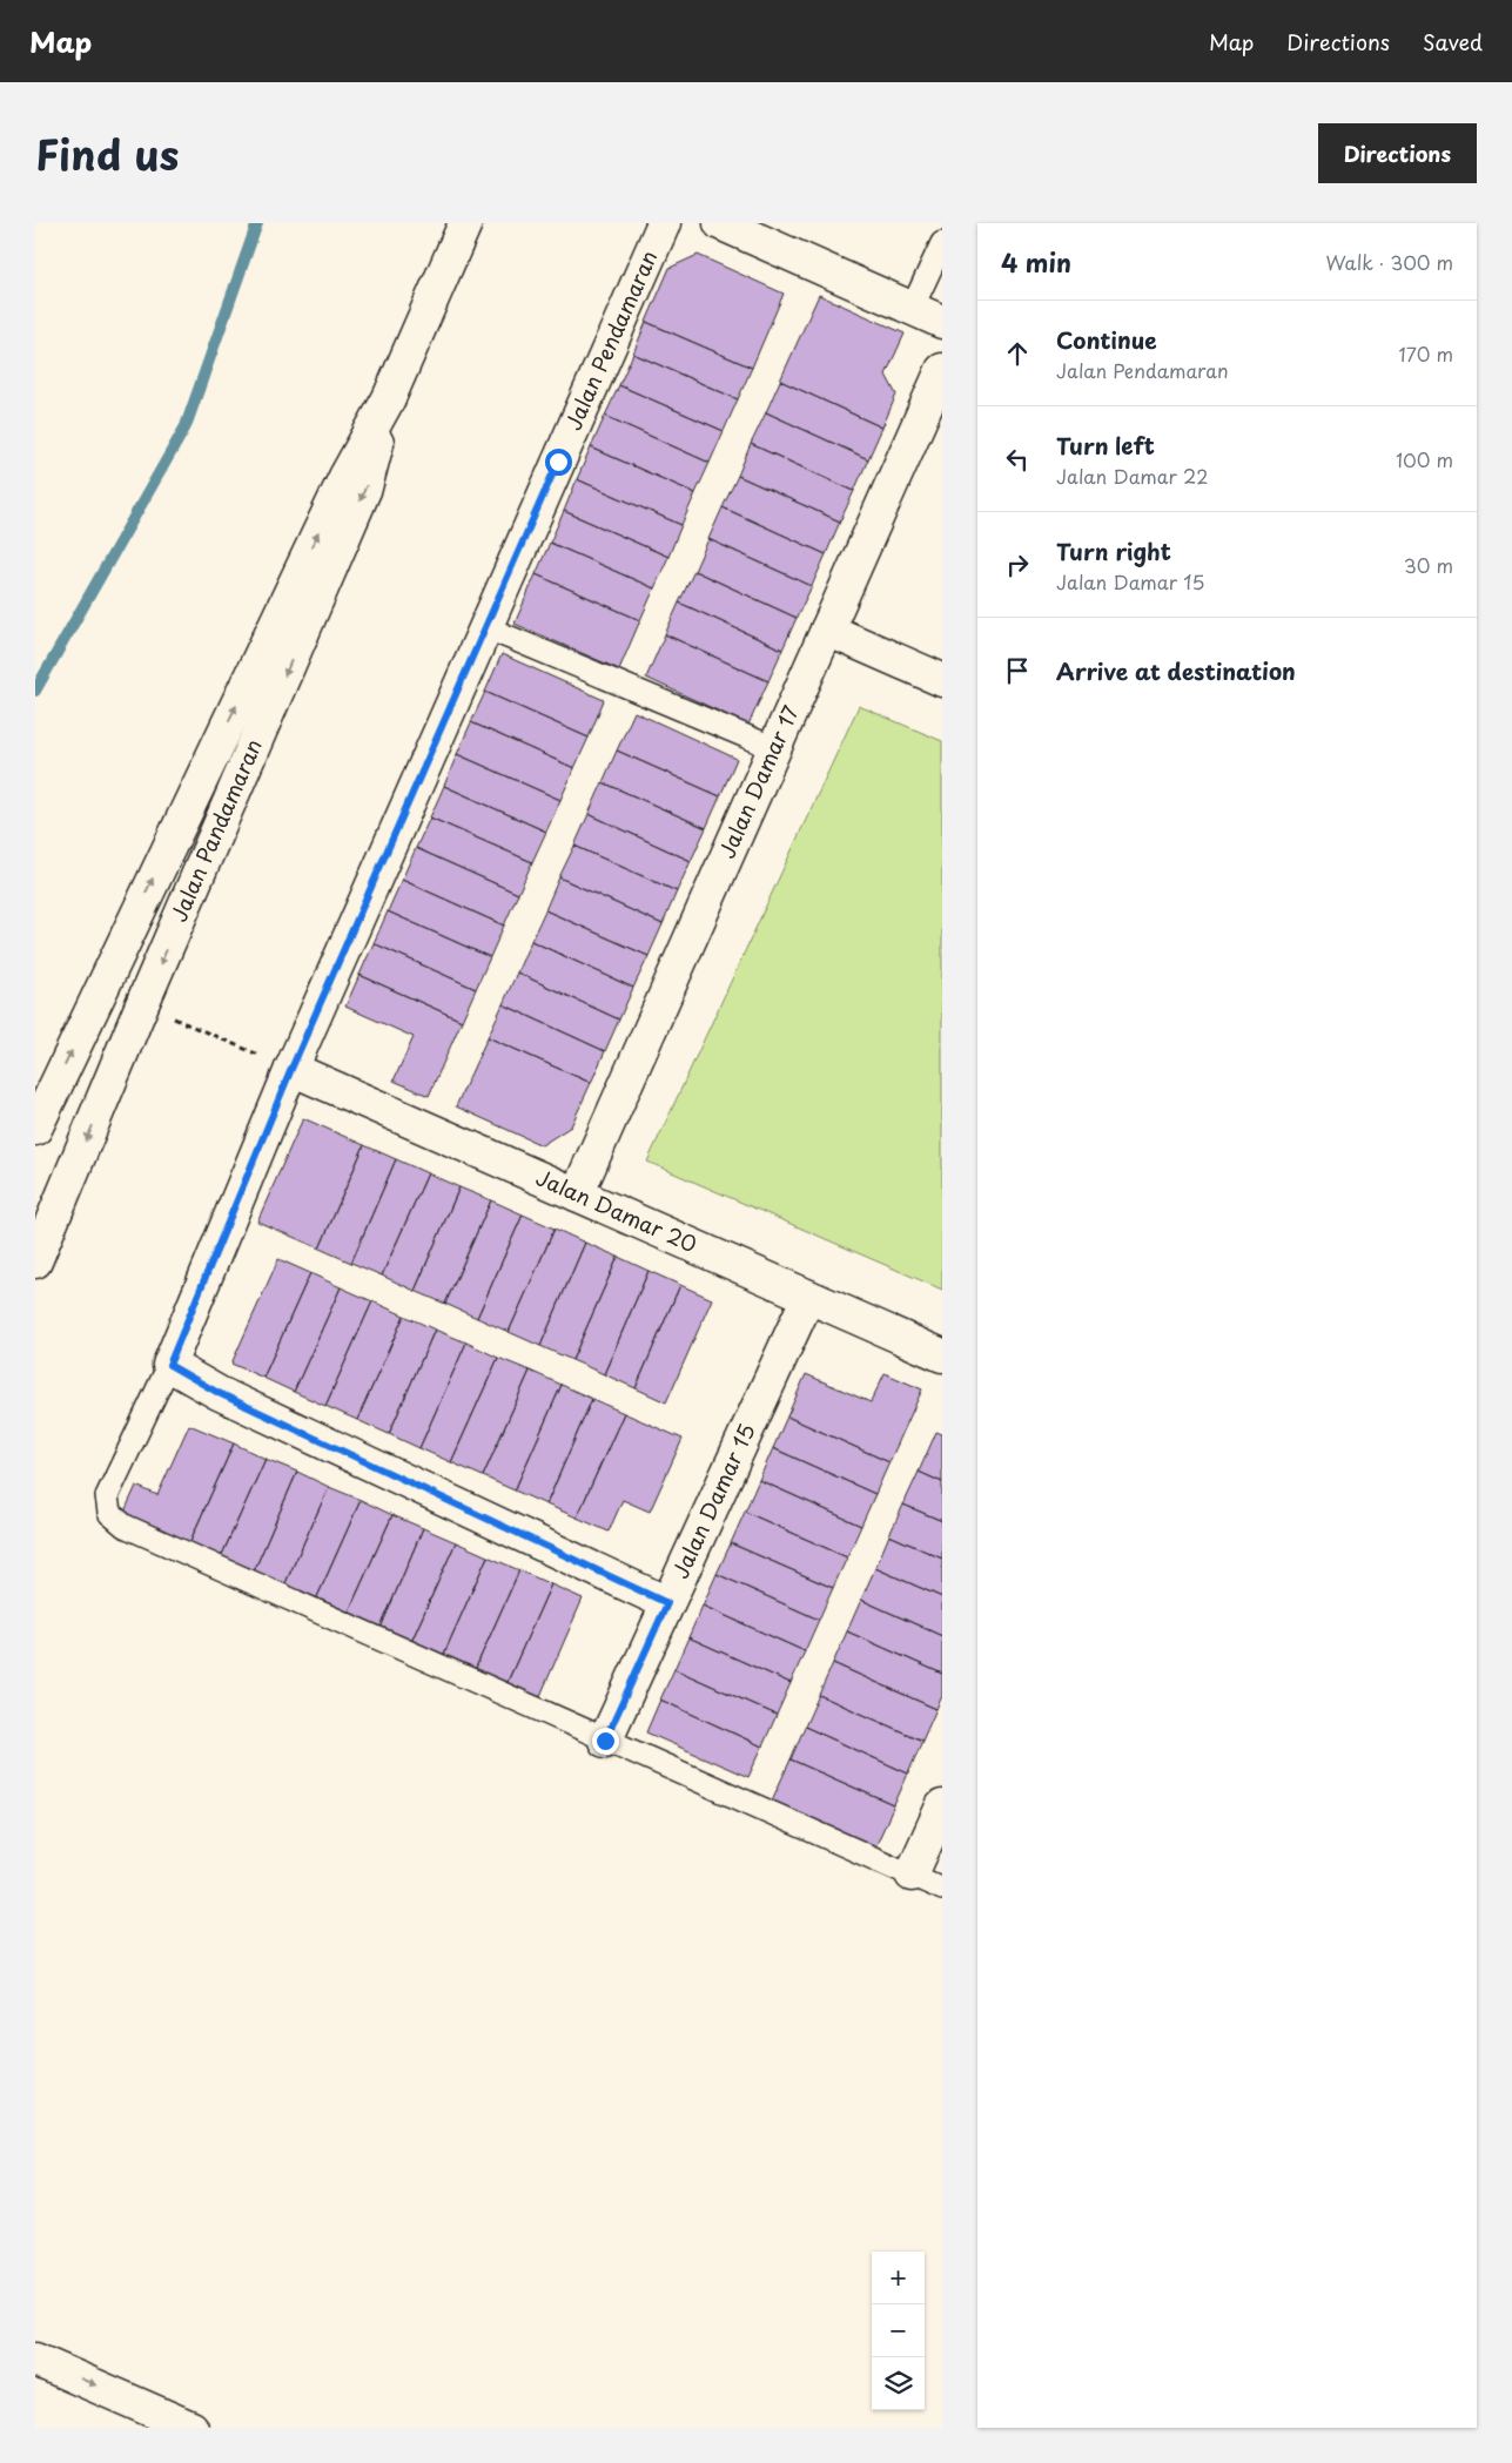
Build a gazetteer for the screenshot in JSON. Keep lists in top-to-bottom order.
{
  "streets": {
    "street": [
      "Jalan Pendamaran",
      "Jalan Damar 17",
      "Jalan Pandamaran",
      "Jalan Damar 20",
      "Jalan Damar 15"
    ]
  },
  "crossings": [
    ["Jalan Pendamaran", "Jalan Damar 20"],
    ["Jalan Damar 17", "Jalan Damar 20"],
    ["Jalan Damar 20", "Jalan Damar 15"]
  ],
  "page": {
    "header": "Map",
    "nav": ["Map", "Directions", "Saved"],
    "title": "Find us",
    "buttons": "Directions",
    "heading": ["4 min", "Walk · 300 m"],
    "list": [
      ["Continue", "Jalan Pendamaran", "170 m"],
      ["Turn left", "Jalan Damar 22", "100 m"],
      ["Turn right", "Jalan Damar 15", "30 m"],
      "Arrive at destination"
    ],
    "map_buttons": ["+", "−"]
  }
}
